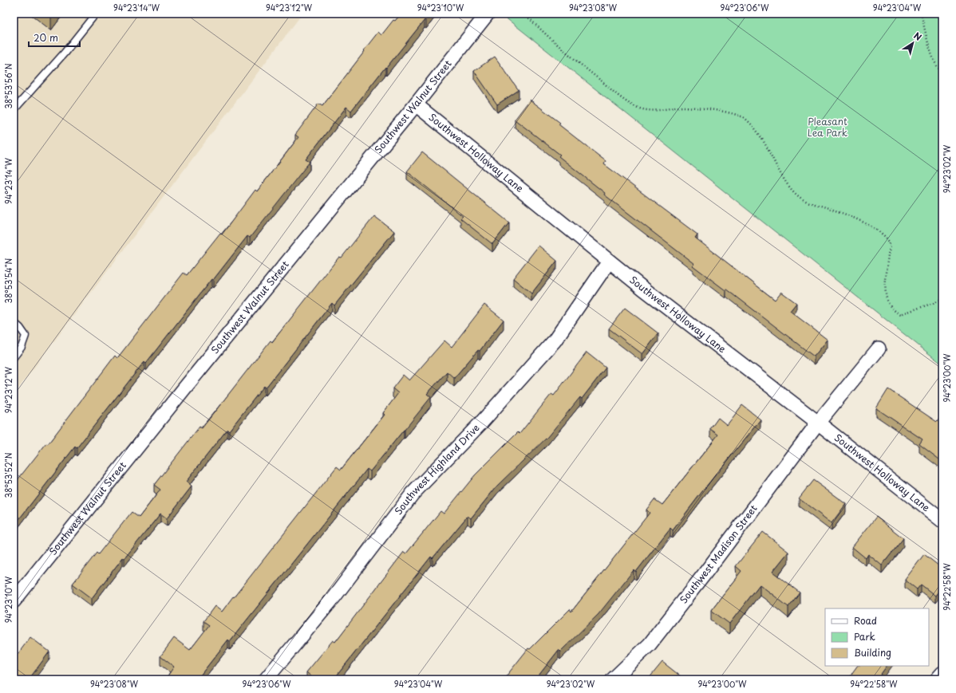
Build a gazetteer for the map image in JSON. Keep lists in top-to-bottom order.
{
  "streets": {
    "street": [
      "Southwest Walnut Street",
      "Southwest Holloway Lane",
      "Southwest Highland Drive",
      "Southwest Madison Street"
    ]
  },
  "crossings": [
    ["Southwest Walnut Street", "Southwest Holloway Lane"],
    ["Southwest Holloway Lane", "Southwest Highland Drive"],
    ["Southwest Holloway Lane", "Southwest Madison Street"]
  ],
  "parks": ["Pleasant Lea Park"],
  "legend": ["Road", "Park", "Building"],
  "scale_bar": "20 m",
  "north": "top right",
  "coordinates": [
    "94°23'14\"W",
    "94°23'12\"W",
    "94°23'10\"W",
    "94°23'08\"W",
    "94°23'06\"W",
    "94°23'04\"W",
    "38°53'56\"N",
    "94°23'02\"W",
    "38°53'54\"N",
    "94°23'00\"W",
    "38°53'52\"N",
    "94°22'58\"W"
  ]
}
